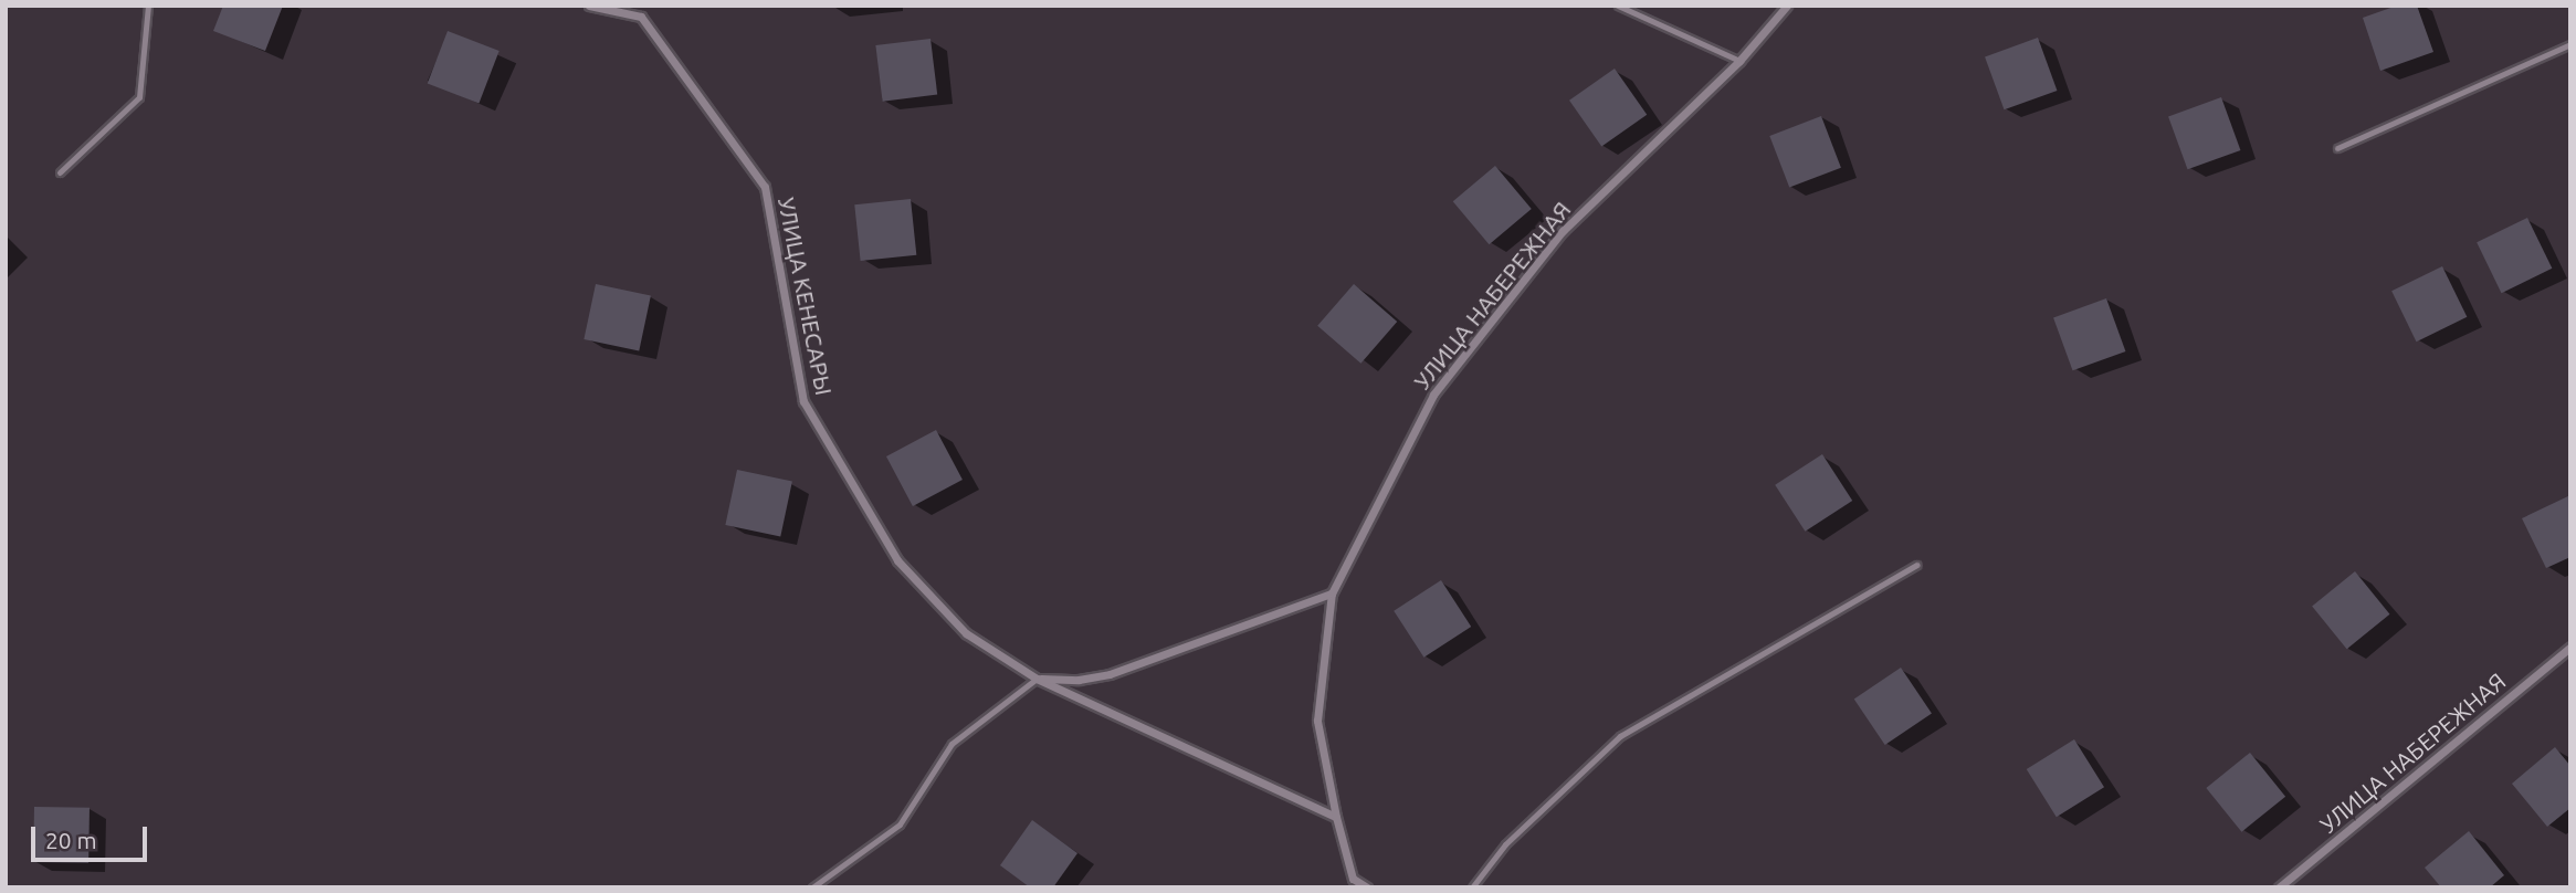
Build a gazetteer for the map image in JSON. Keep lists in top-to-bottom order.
{
  "streets": {
    "street": ["УЛИЦА НАБЕРЕЖНАЯ", "УЛИЦА КЕНЕСАРЫ"]
  },
  "crossings": [
    ["УЛИЦА НАБЕРЕЖНАЯ", "УЛИЦА КЕНЕСАРЫ"]
  ],
  "scale_bar": "20 m"
}
